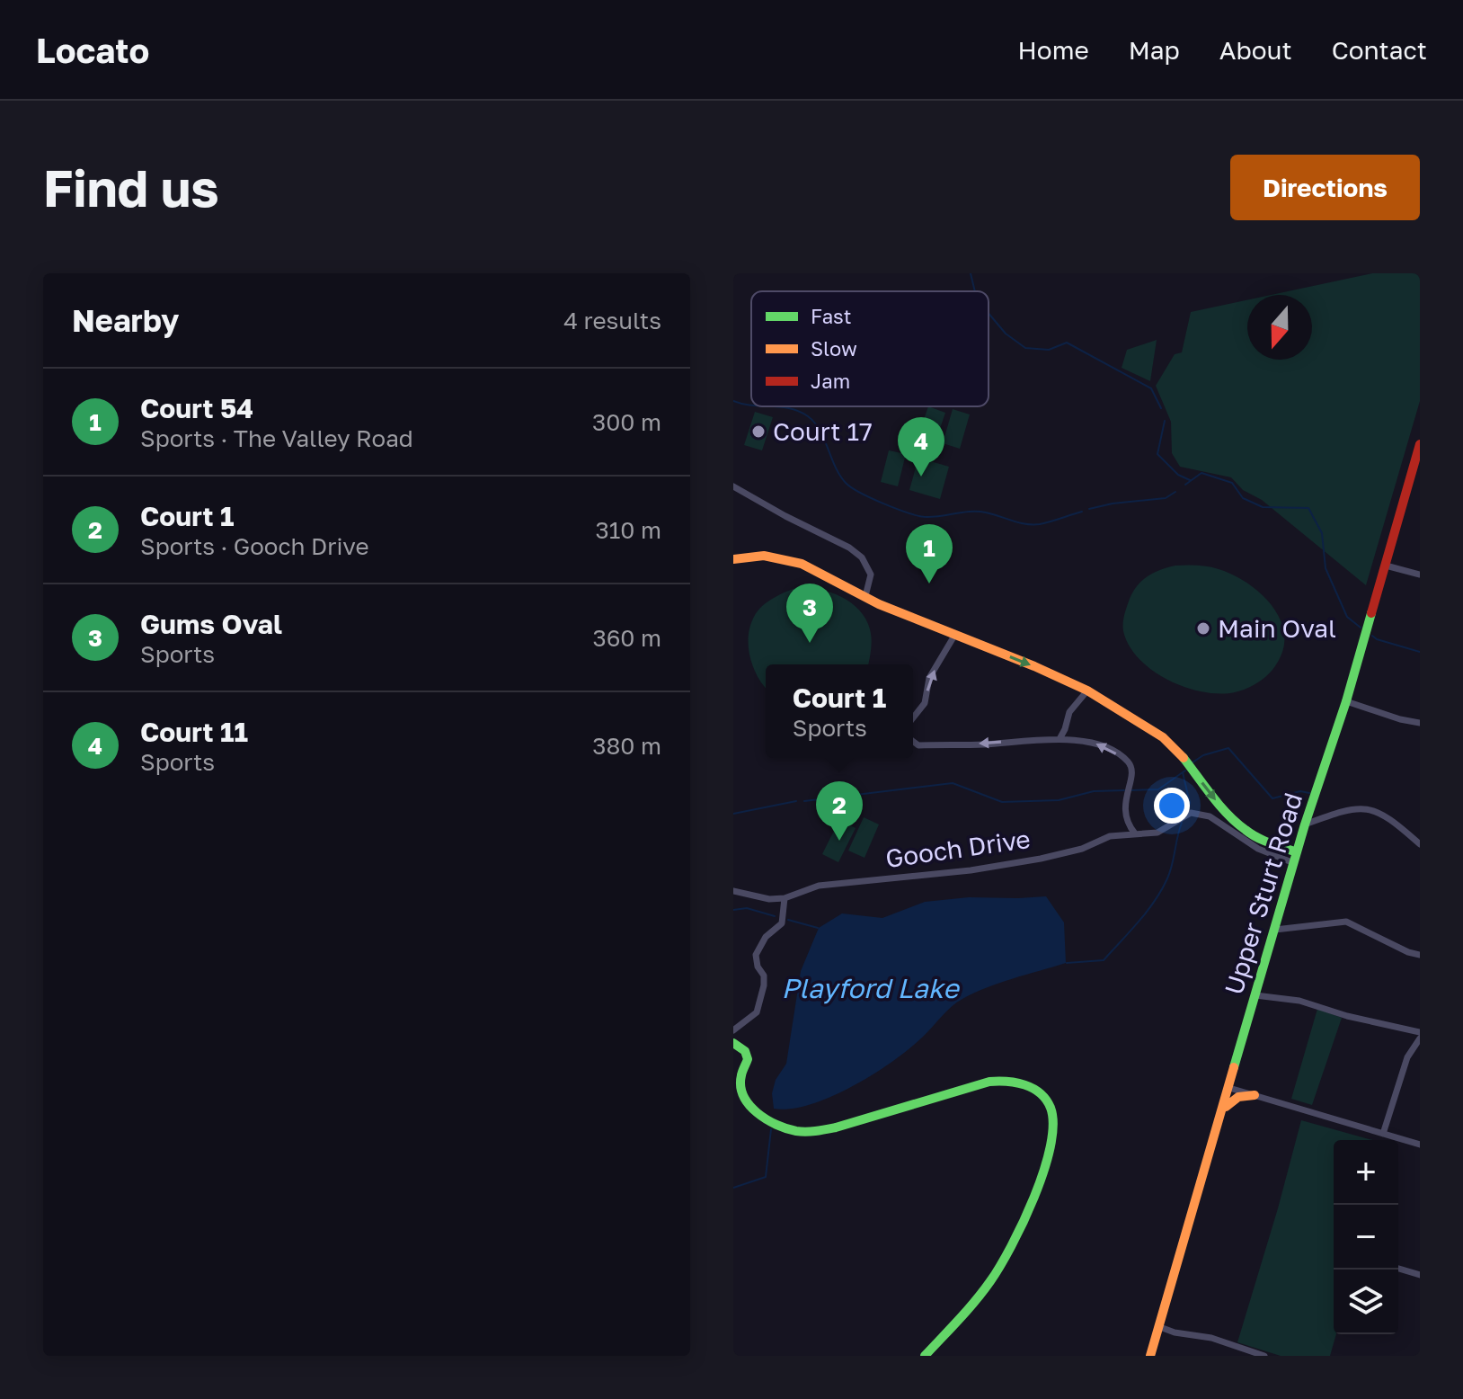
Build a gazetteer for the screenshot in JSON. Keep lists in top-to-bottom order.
{
  "streets": {
    "street": ["Gooch Drive", "Upper Sturt Road"]
  },
  "crossings": [
    ["Gooch Drive", "Upper Sturt Road"]
  ],
  "water": ["Playford Lake"],
  "places": ["Court 17", "Main Oval"],
  "legend": ["Fast", "Slow", "Jam"],
  "north": "bottom",
  "page": {
    "header": "Locato",
    "nav": [
      "Home",
      "Map",
      "About",
      "Contact"
    ],
    "buttons": "Directions",
    "title": "Find us",
    "heading": ["Nearby", "4 results"],
    "list": [
      {
        "mark": "1",
        "name": "Court 54",
        "note": "Sports · The Valley Road",
        "value": "300 m"
      },
      {
        "mark": "2",
        "name": "Court 1",
        "note": "Sports · Gooch Drive",
        "value": "310 m"
      },
      {
        "mark": "3",
        "name": "Gums Oval",
        "note": "Sports",
        "value": "360 m"
      },
      {
        "mark": "4",
        "name": "Court 11",
        "note": "Sports",
        "value": "380 m"
      }
    ],
    "pins": [
      "4",
      "1",
      "3",
      "2"
    ],
    "popup": ["Court 1", "Sports"],
    "map_buttons": ["+", "−"]
  }
}
